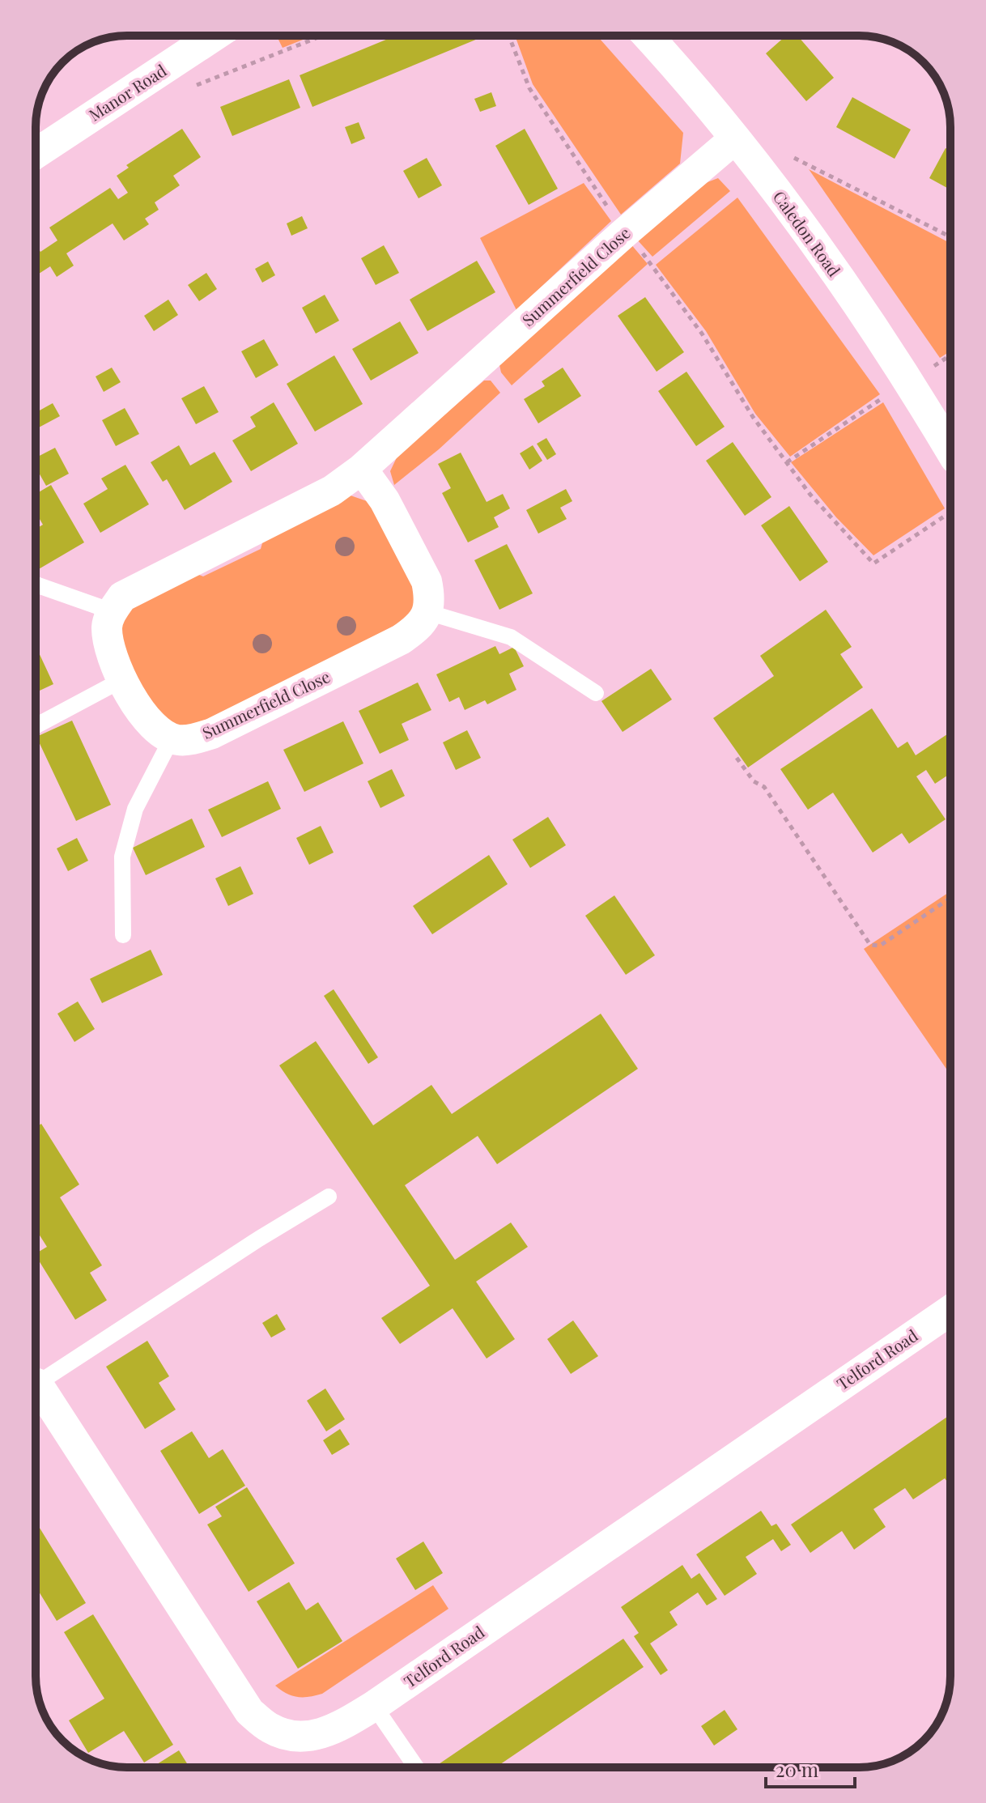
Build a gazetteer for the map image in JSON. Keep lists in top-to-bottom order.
{
  "streets": {
    "street": [
      "Manor Road",
      "Caledon Road",
      "Summerfield Close",
      "Telford Road"
    ]
  },
  "crossings": [
    ["Caledon Road", "Summerfield Close"]
  ],
  "scale_bar": "20 m"
}
